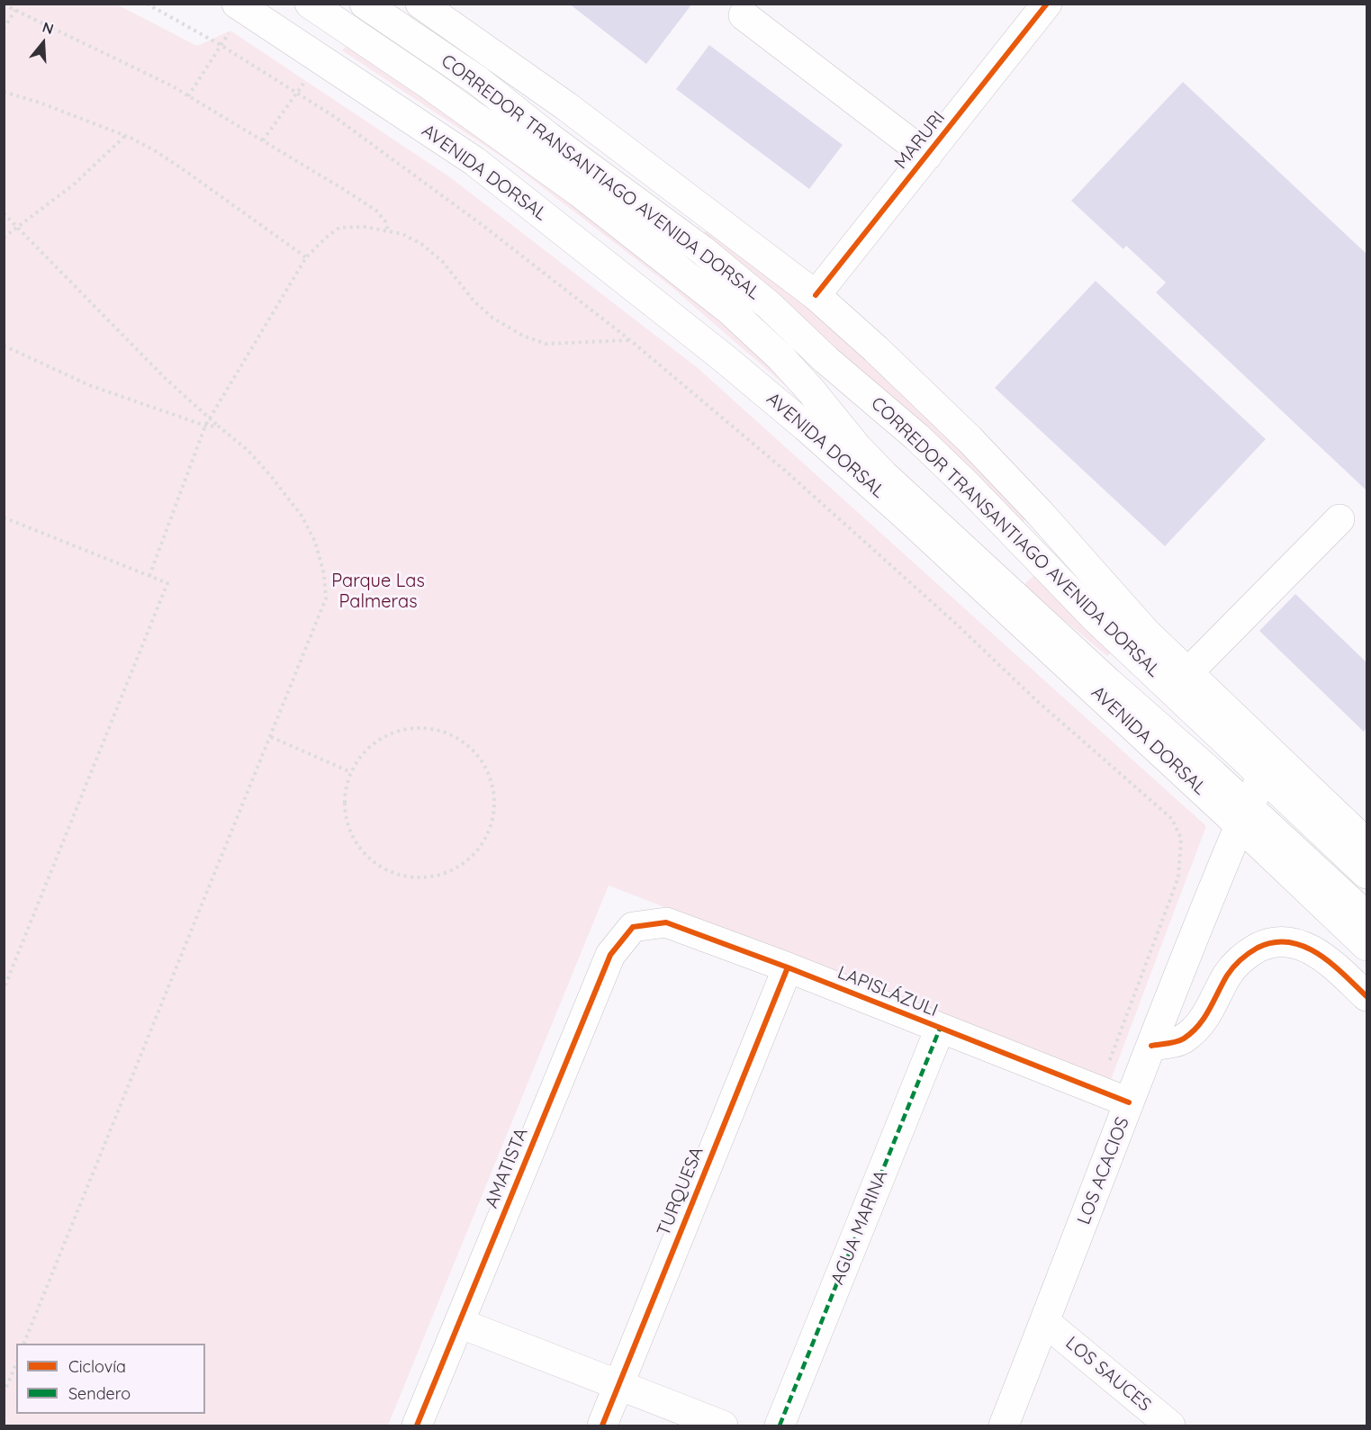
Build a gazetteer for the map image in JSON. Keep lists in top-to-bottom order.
{
  "streets": {
    "street": [
      "MARURI",
      "AVENIDA DORSAL",
      "CORREDOR TRANSANTIAGO AVENIDA DORSAL",
      "LAPISLÁZULI",
      "AMATISTA",
      "LOS ACACIOS",
      "TURQUESA",
      "AGUA MARINA",
      "LOS SAUCES"
    ]
  },
  "crossings": [
    ["AVENIDA DORSAL", "CORREDOR TRANSANTIAGO AVENIDA DORSAL"],
    ["AVENIDA DORSAL", "LOS ACACIOS"],
    ["CORREDOR TRANSANTIAGO AVENIDA DORSAL", "LOS ACACIOS"],
    ["LAPISLÁZULI", "AMATISTA"],
    ["LAPISLÁZULI", "LOS ACACIOS"],
    ["LAPISLÁZULI", "TURQUESA"],
    ["LAPISLÁZULI", "AGUA MARINA"],
    ["LOS ACACIOS", "LOS SAUCES"]
  ],
  "parks": ["Parque Las Palmeras"],
  "legend": ["Ciclovía", "Sendero"],
  "north": "top"
}
